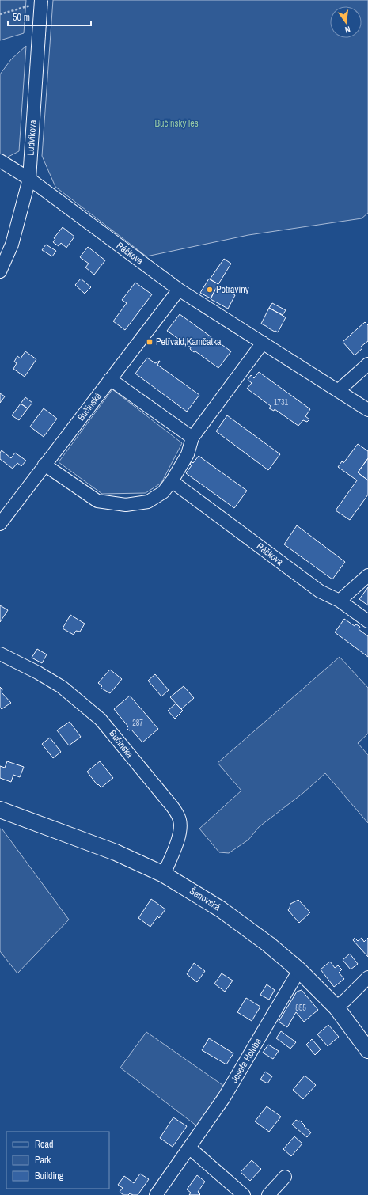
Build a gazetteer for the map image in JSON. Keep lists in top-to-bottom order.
{
  "streets": {
    "main road": ["Šenovská"],
    "street": [
      "Ludvíkova",
      "Ráčkova",
      "Bučinská",
      "Josefa Holuba"
    ]
  },
  "crossings": [
    ["Ludvíkova", "Ráčkova"],
    ["Ráčkova", "Bučinská"],
    ["Bučinská", "Šenovská"],
    ["Šenovská", "Josefa Holuba"]
  ],
  "parks": ["Bučinský les"],
  "places": {
    "other": ["Potraviny"],
    "transit": ["Petřvald,Kamčatka"]
  },
  "house_numbers": ["1731", "287", "855"],
  "legend": ["Road", "Park", "Building"],
  "scale_bar": "50 m",
  "north": "bottom"
}
